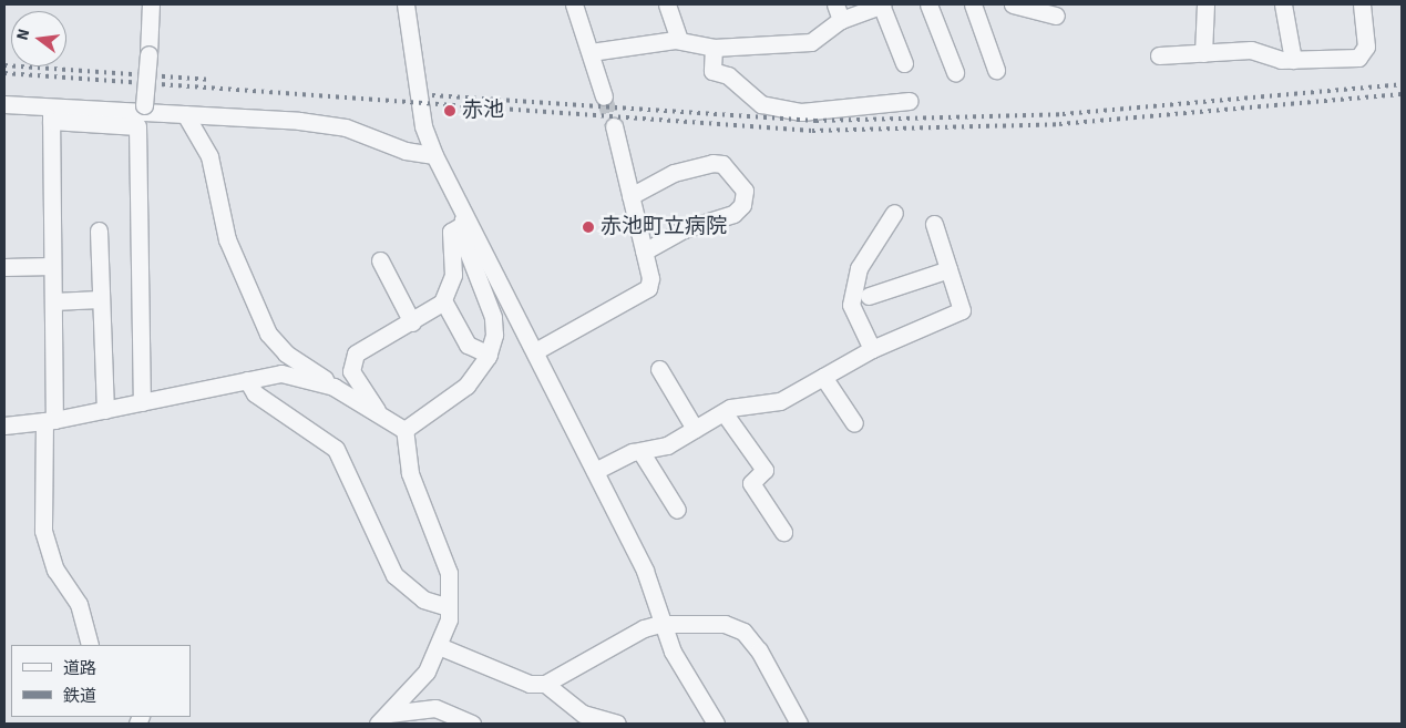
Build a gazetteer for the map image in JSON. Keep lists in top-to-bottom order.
{
  "places": ["赤池", "赤池町立病院"],
  "legend": ["道路", "鉄道"],
  "north": "left"
}
